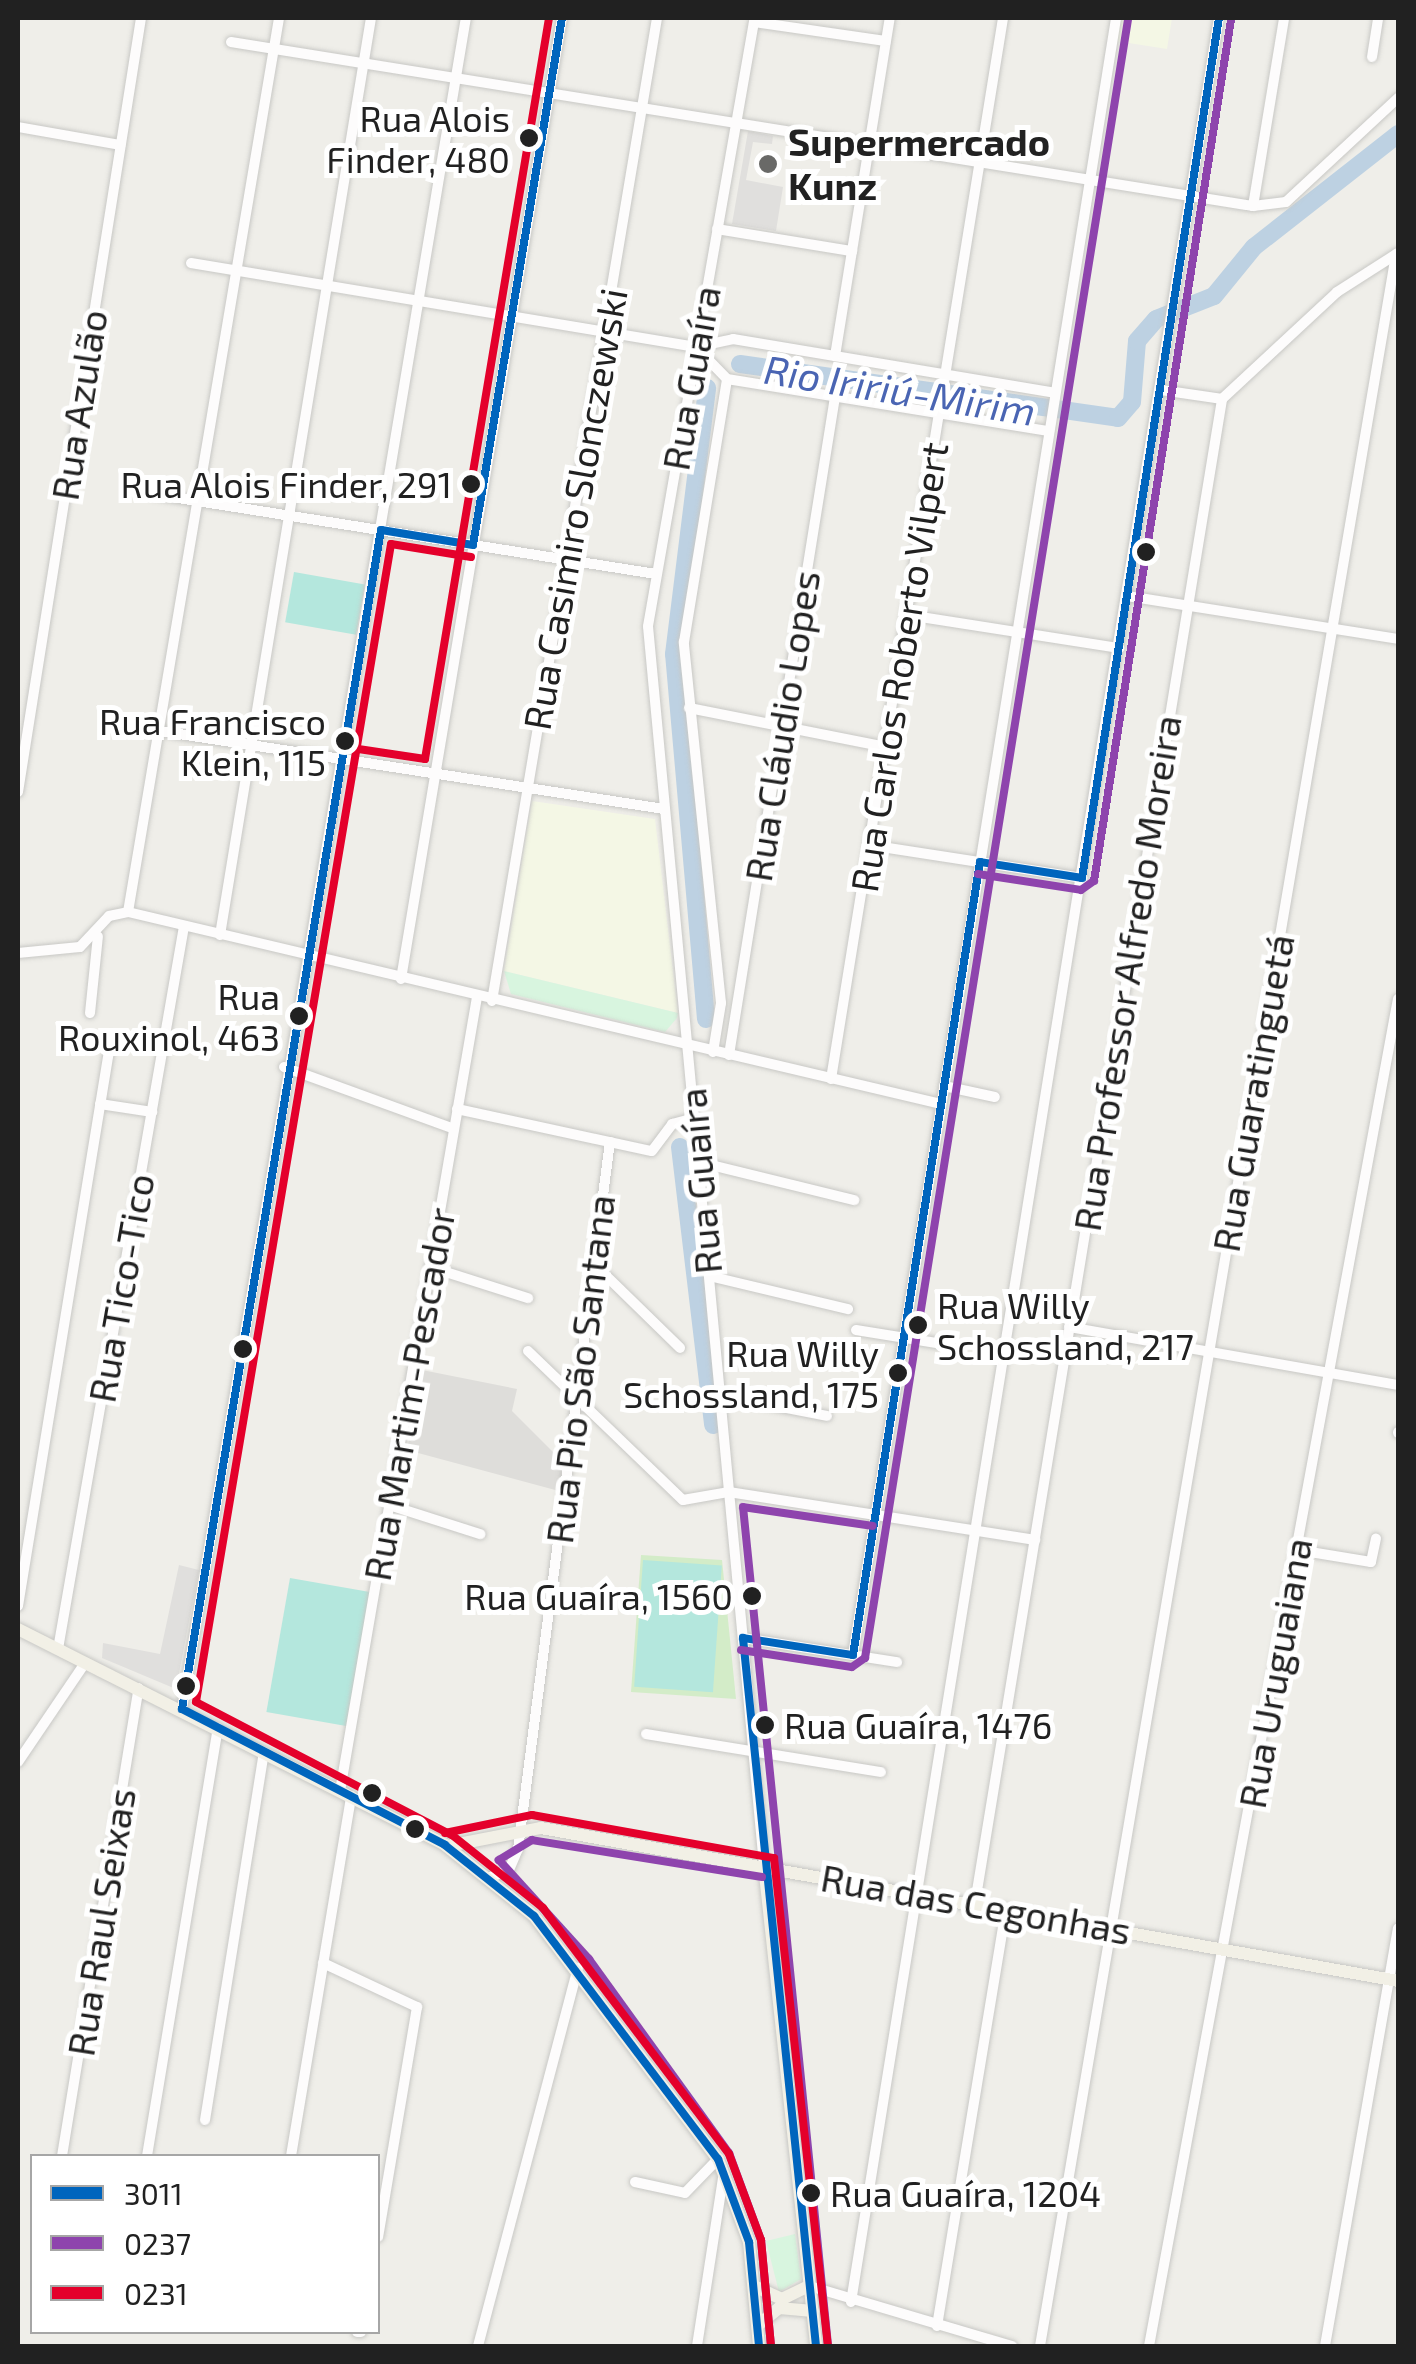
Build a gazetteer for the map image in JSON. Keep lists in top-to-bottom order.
{
  "streets": {
    "main road": ["Rua Guaíra", "Rua das Cegonhas"],
    "street": [
      "Rua Azulão",
      "Rua Casimiro Slonczewski",
      "Rua Carlos Roberto Vilpert",
      "Rua Cláudio Lopes",
      "Rua Professor Alfredo Moreira",
      "Rua Guaratinguetá",
      "Rua Tico-Tico",
      "Rua Pio São Santana",
      "Rua Martim-Pescador",
      "Rua Uruguaiana",
      "Rua Raul Seixas"
    ]
  },
  "crossings": [
    ["Rua Guaíra", "Rua das Cegonhas"],
    ["Rua Professor Alfredo Moreira", "Rua das Cegonhas"],
    ["Rua Guaratinguetá", "Rua das Cegonhas"],
    ["Rua Pio São Santana", "Rua das Cegonhas"],
    ["Rua Uruguaiana", "Rua das Cegonhas"]
  ],
  "water": ["Rio Iririú-Mirim"],
  "places": [
    "Rua Alois Finder, 480",
    "Supermercado Kunz",
    "Rua Alois Finder, 291",
    "Rua Francisco Klein, 115",
    "Rua Rouxinol, 463",
    "Rua Willy Schossland, 217",
    "Rua Willy Schossland, 175",
    "Rua Guaíra, 1560",
    "Rua Guaíra, 1476",
    "Rua Guaíra, 1204"
  ],
  "lines": ["transit line 3011", "transit line 0231", "transit line 0237"],
  "legend": ["3011", "0237", "0231"]
}
